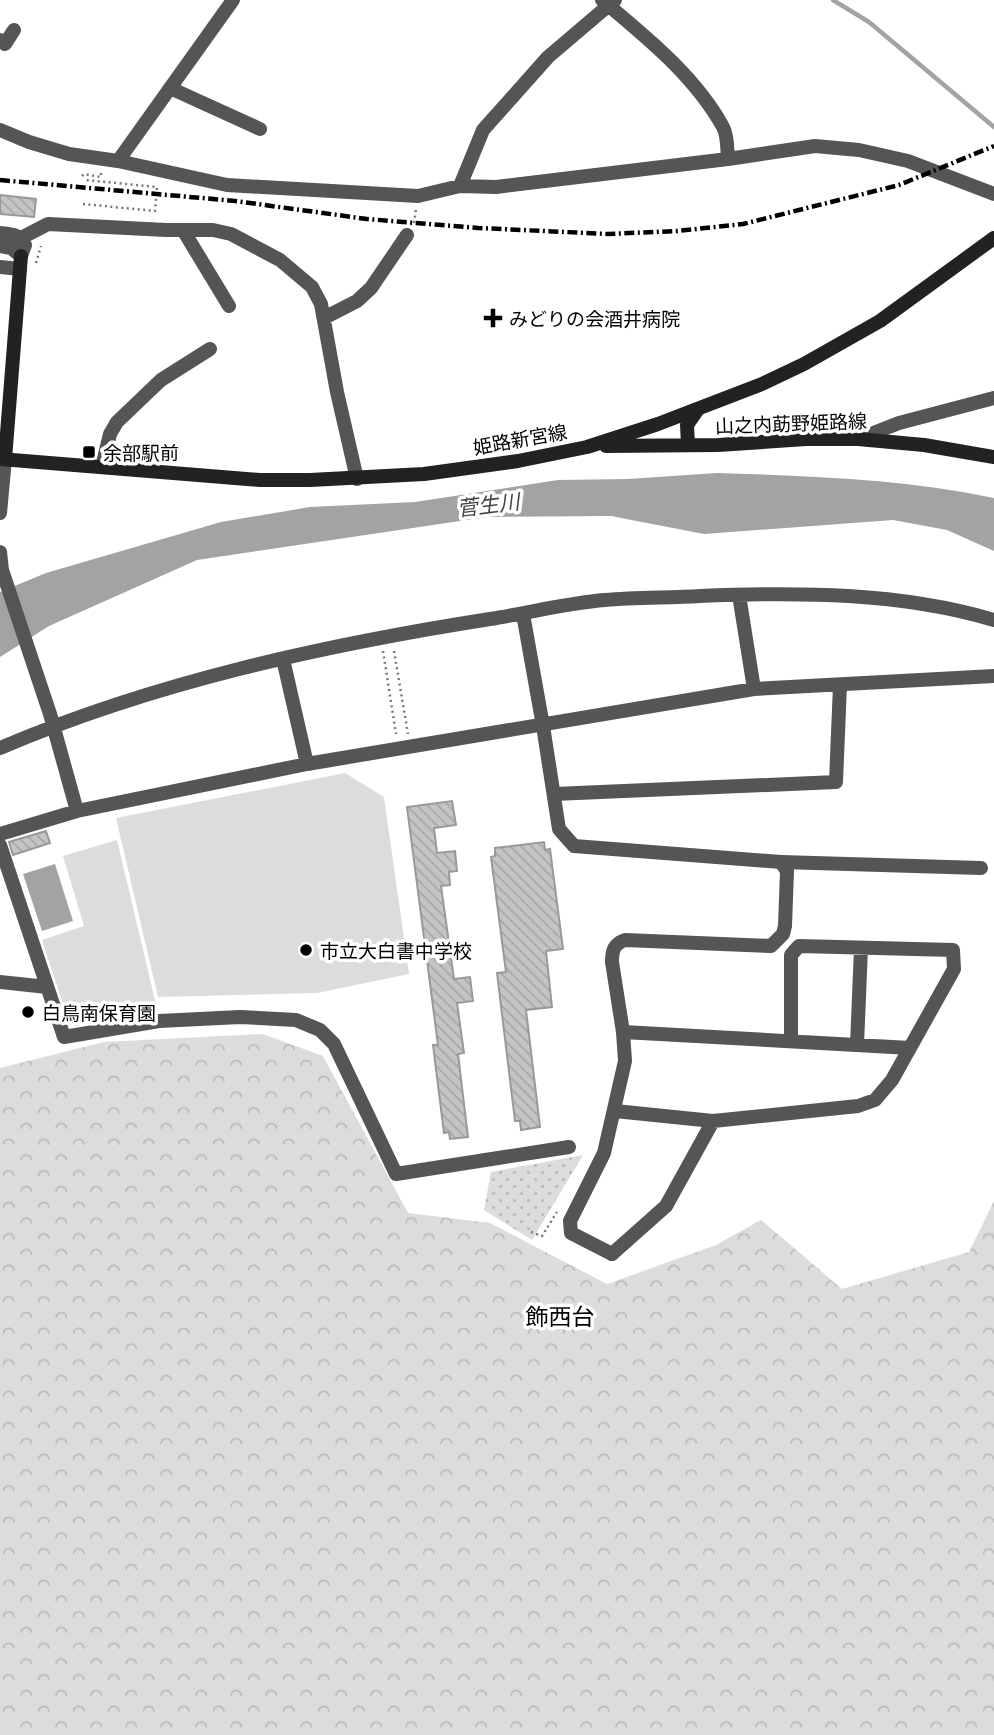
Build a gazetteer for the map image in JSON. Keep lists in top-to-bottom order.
{
  "streets": {
    "main road": ["山之内莇野姫路線", "姫路新宮線"]
  },
  "crossings": [
    ["山之内莇野姫路線", "姫路新宮線"]
  ],
  "districts": ["飾西台"],
  "water": ["菅生川"],
  "places": {
    "health": ["みどりの会酒井病院"],
    "transit": ["余部駅前"],
    "other": ["市立大白書中学校", "白鳥南保育園"]
  }
}
